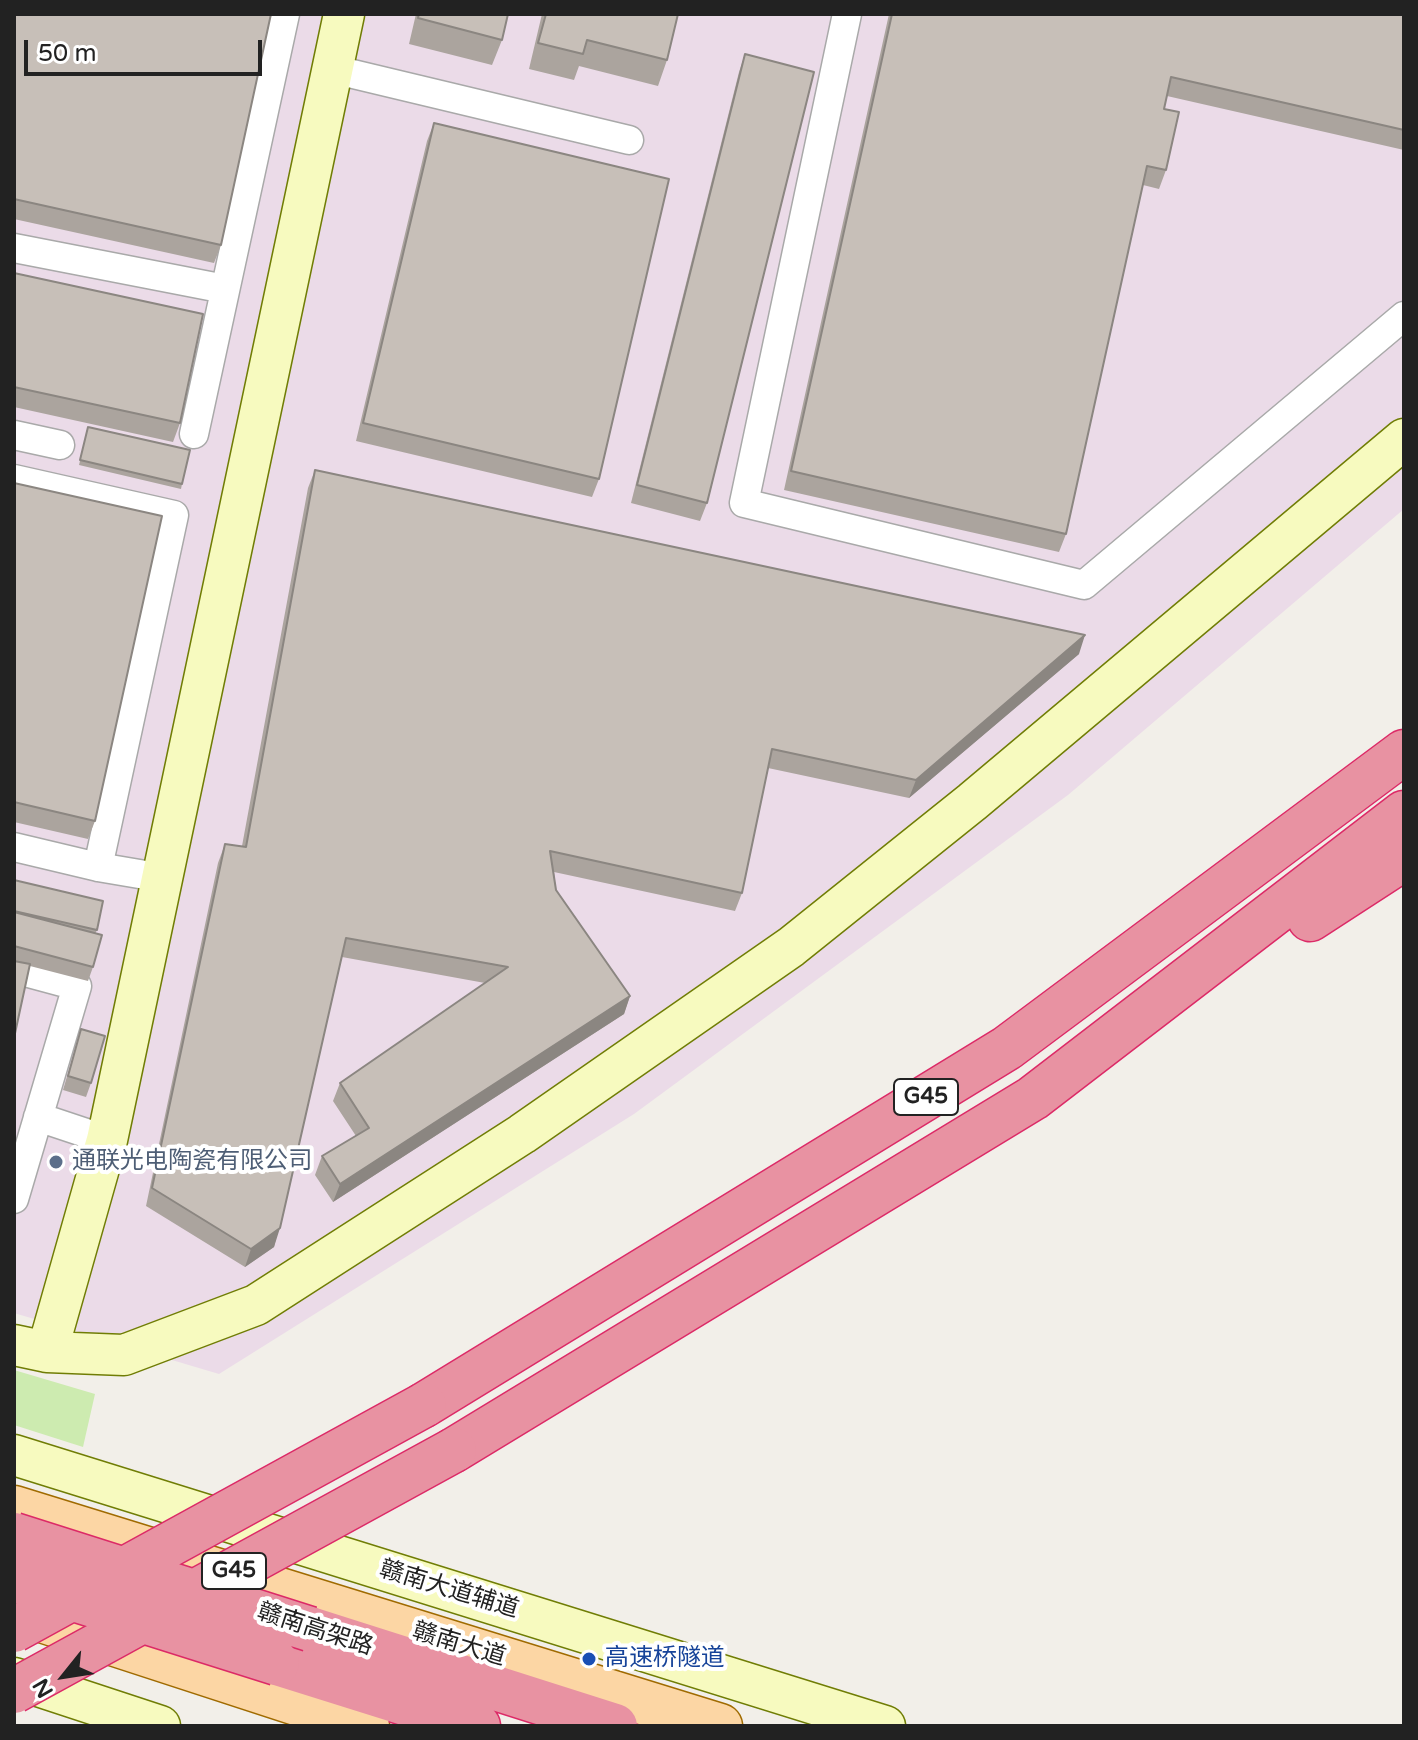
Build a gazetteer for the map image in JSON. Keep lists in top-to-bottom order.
{
  "streets": {
    "highway": ["G45", "赣南高架路"],
    "main road": ["赣南大道"],
    "street": ["赣南大道辅道"]
  },
  "places": ["通联光电陶瓷有限公司", "高速桥隧道"],
  "scale_bar": "50 m",
  "north": "bottom left"
}
